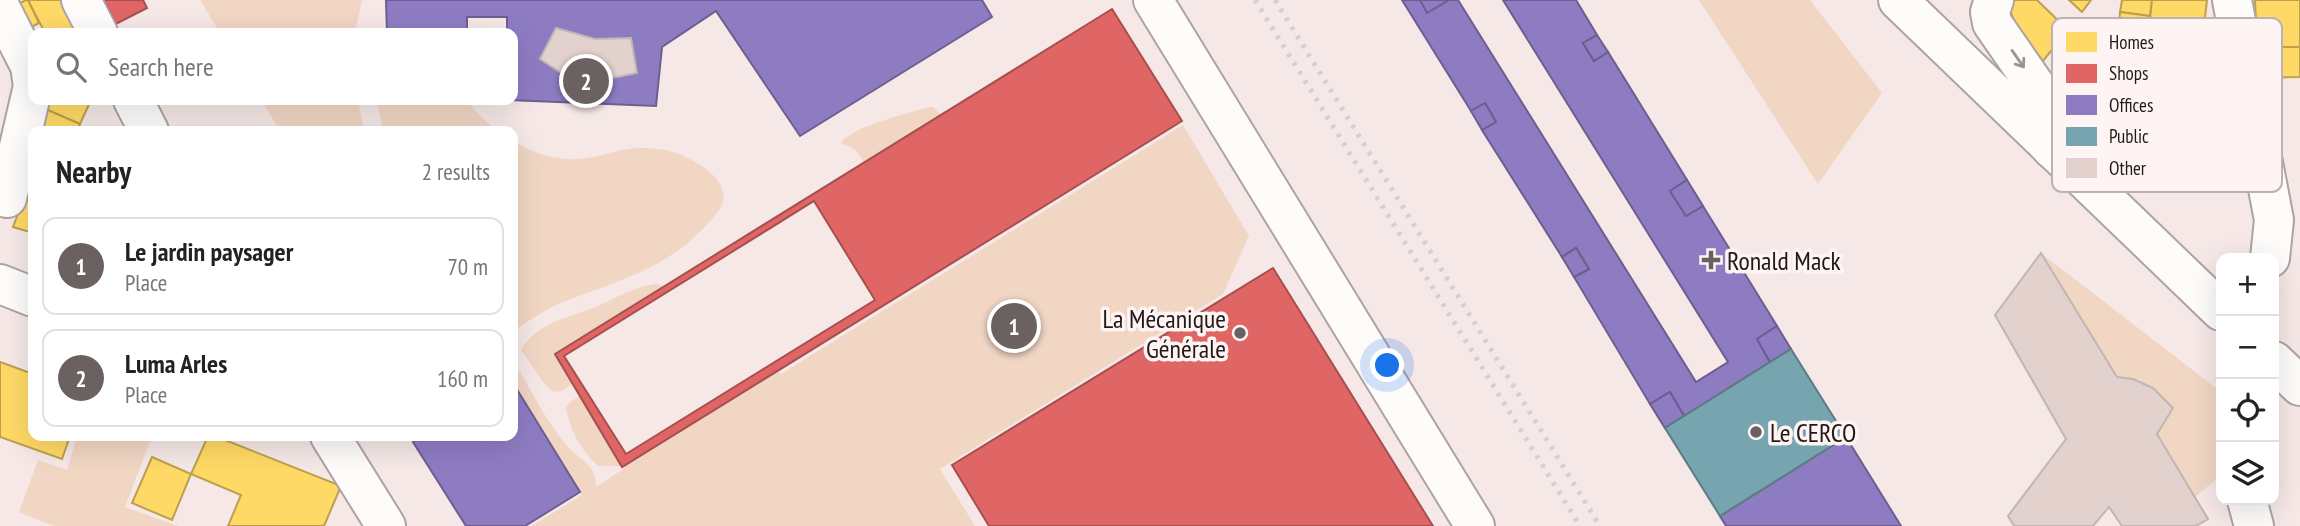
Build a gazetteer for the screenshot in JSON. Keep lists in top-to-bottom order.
{
  "places": {
    "health": ["Ronald Mack"],
    "other": ["La Mécanique Générale", "Le CERCO"]
  },
  "legend": [
    "Homes",
    "Shops",
    "Offices",
    "Public",
    "Other"
  ],
  "page": {
    "search": "Search here",
    "pins": ["2", "1"],
    "heading": ["Nearby", "2 results"],
    "list": [
      {
        "mark": "1",
        "name": "Le jardin paysager",
        "note": "Place",
        "value": "70 m"
      },
      {
        "mark": "2",
        "name": "Luma Arles",
        "note": "Place",
        "value": "160 m"
      }
    ],
    "map_buttons": ["+", "−"]
  }
}
